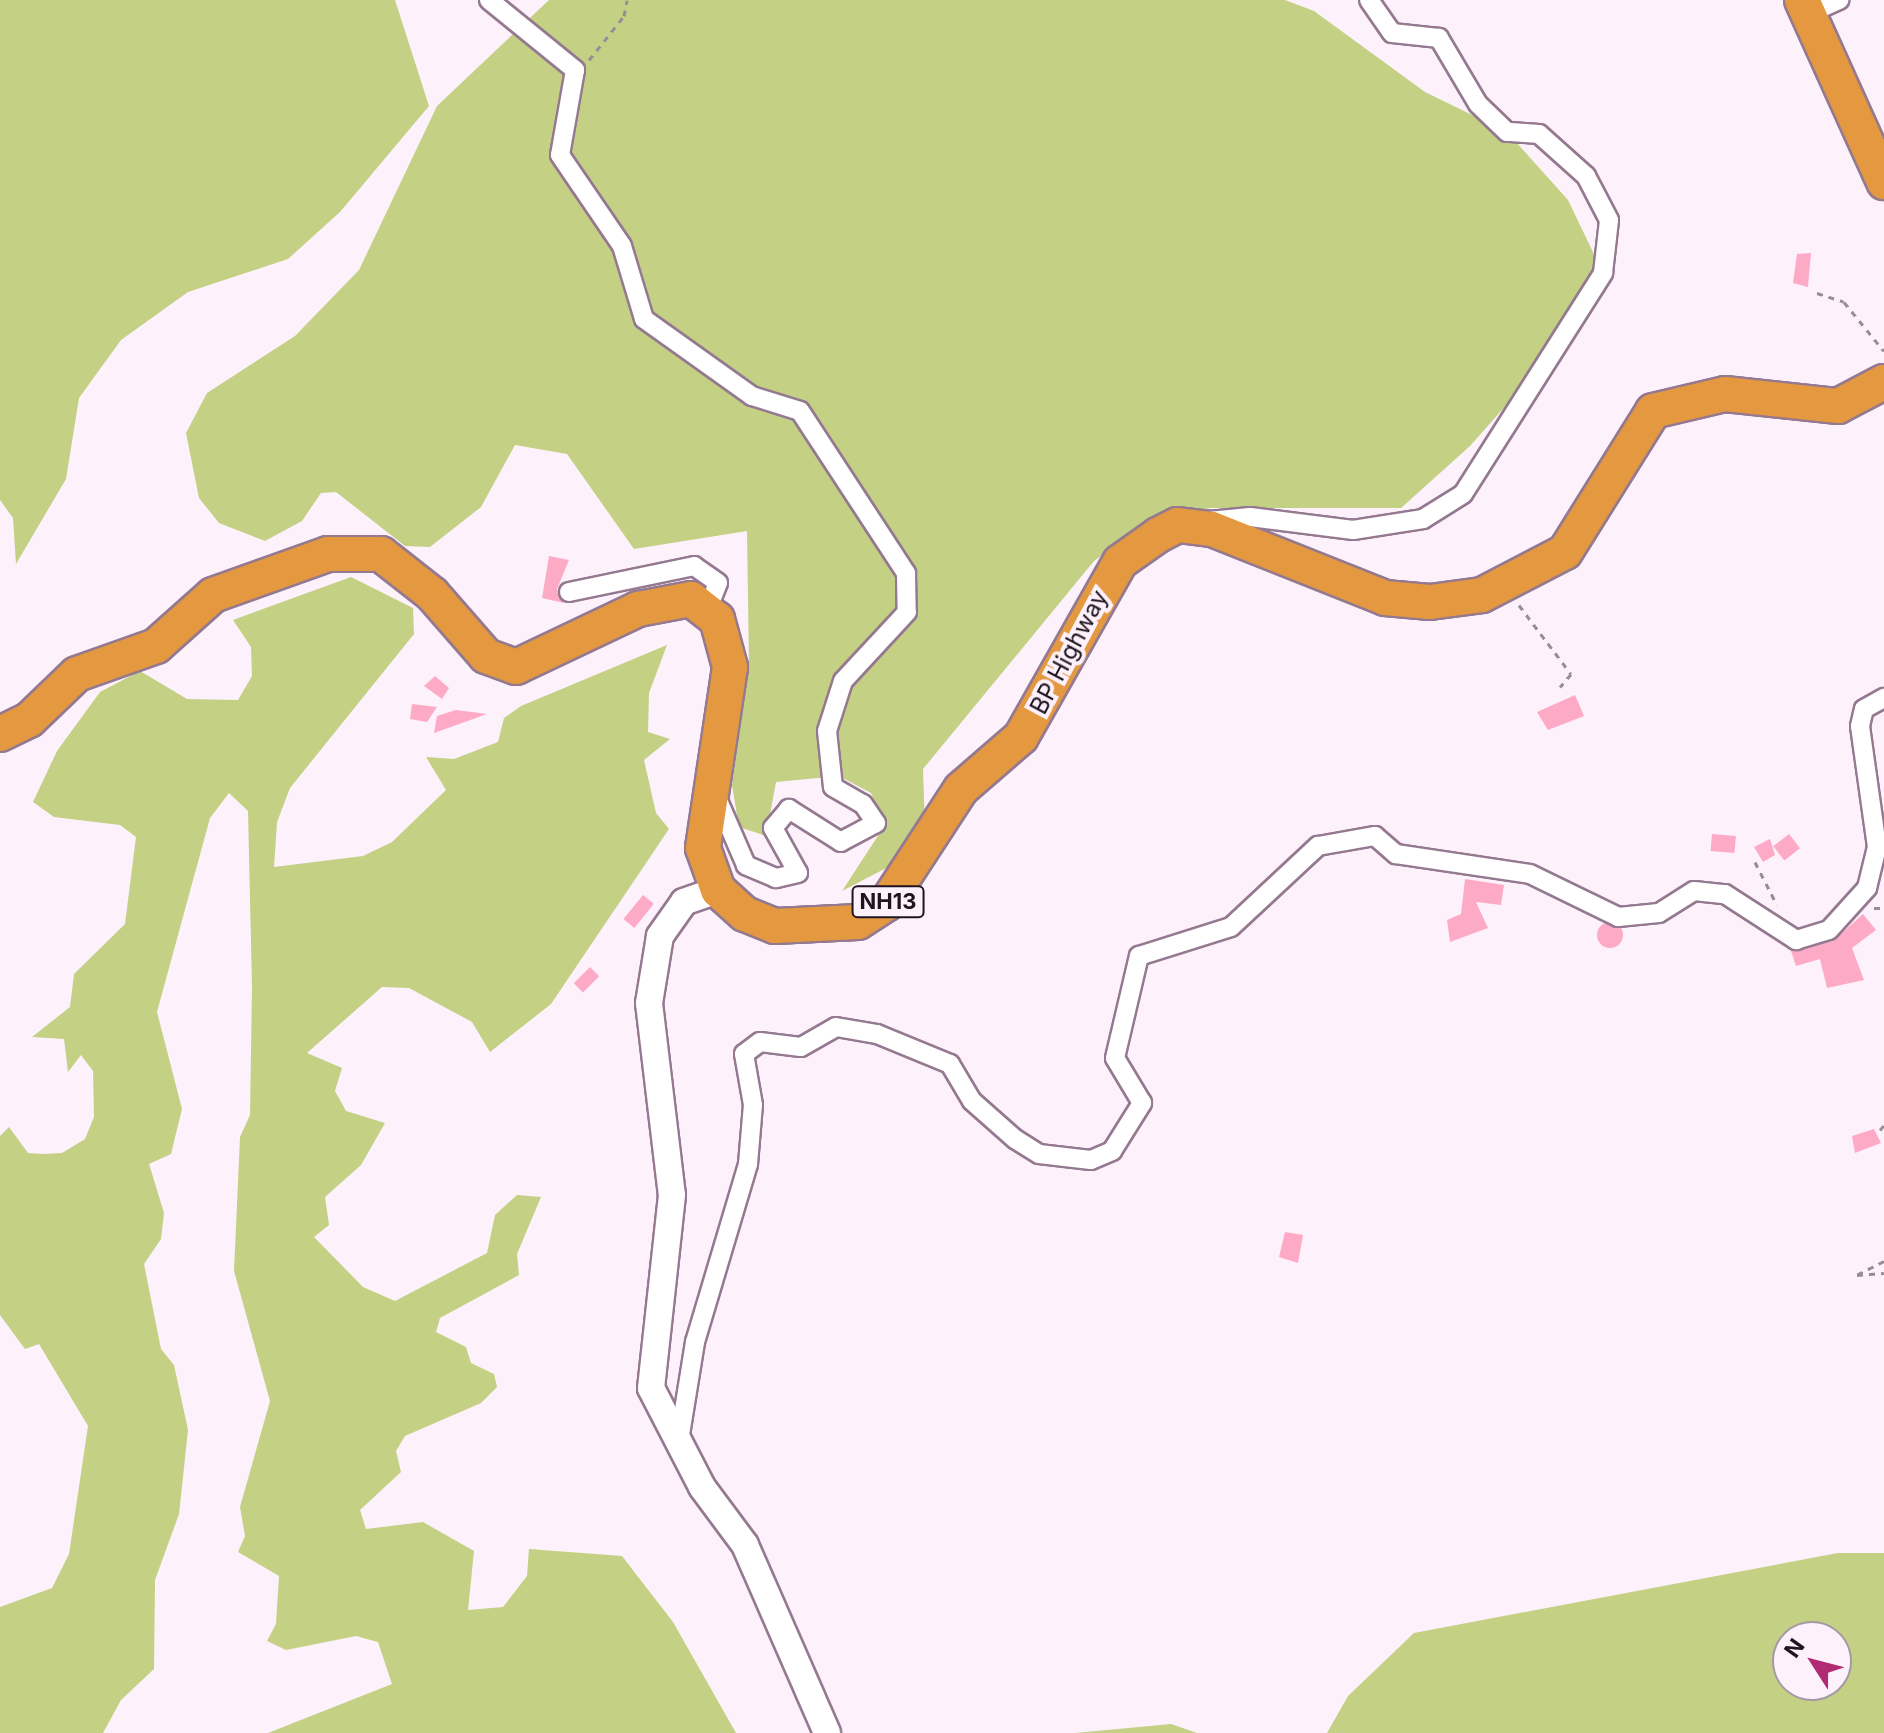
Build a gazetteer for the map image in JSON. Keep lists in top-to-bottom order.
{
  "streets": {
    "highway": ["BP Highway", "NH13"]
  },
  "north": "top left"
}
